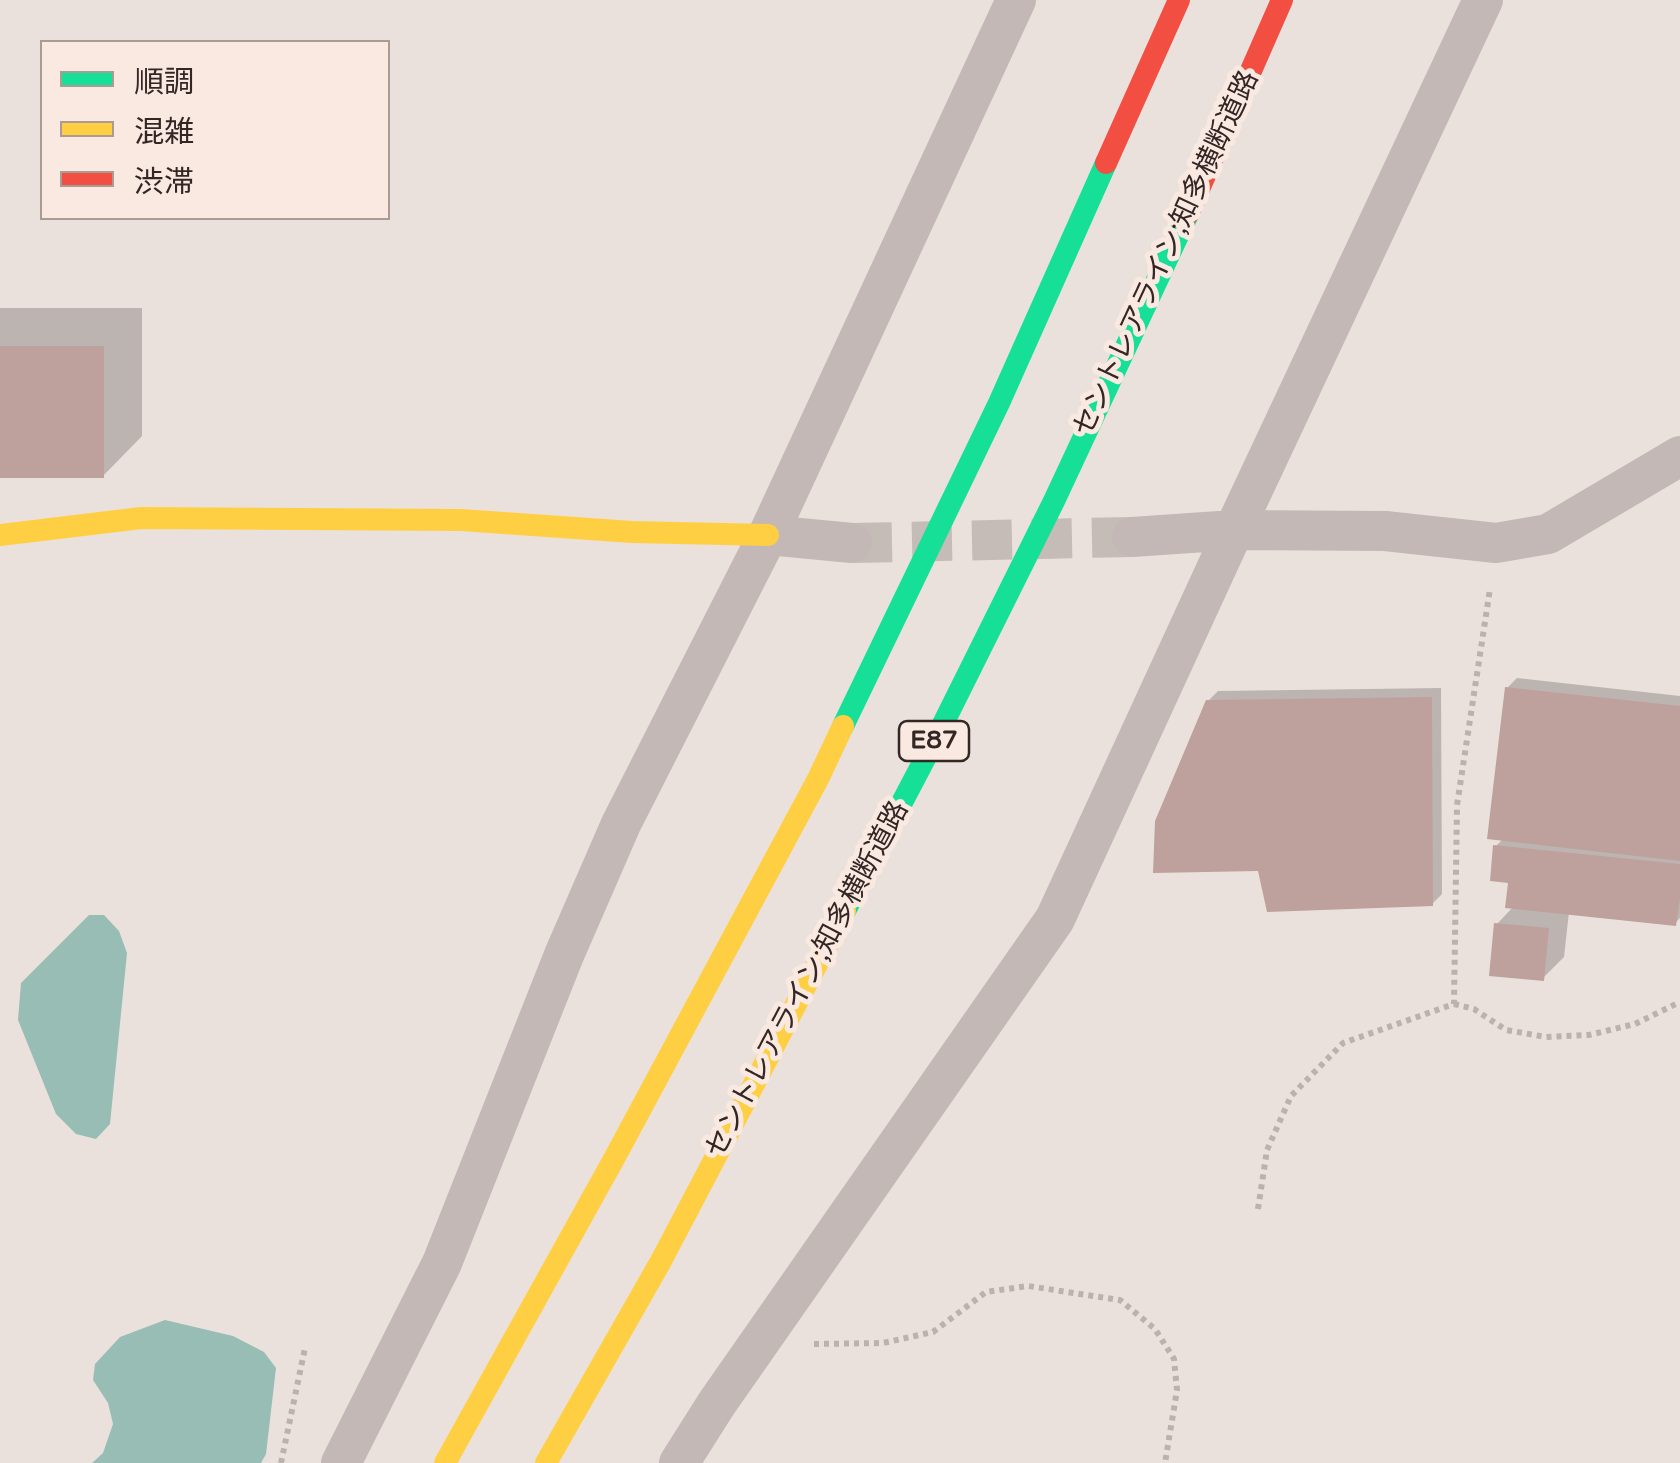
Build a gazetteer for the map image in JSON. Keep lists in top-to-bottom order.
{
  "streets": {
    "main road": ["セントレアライン;知多横断道路", "E87"]
  },
  "legend": ["順調", "混雑", "渋滞"]
}
